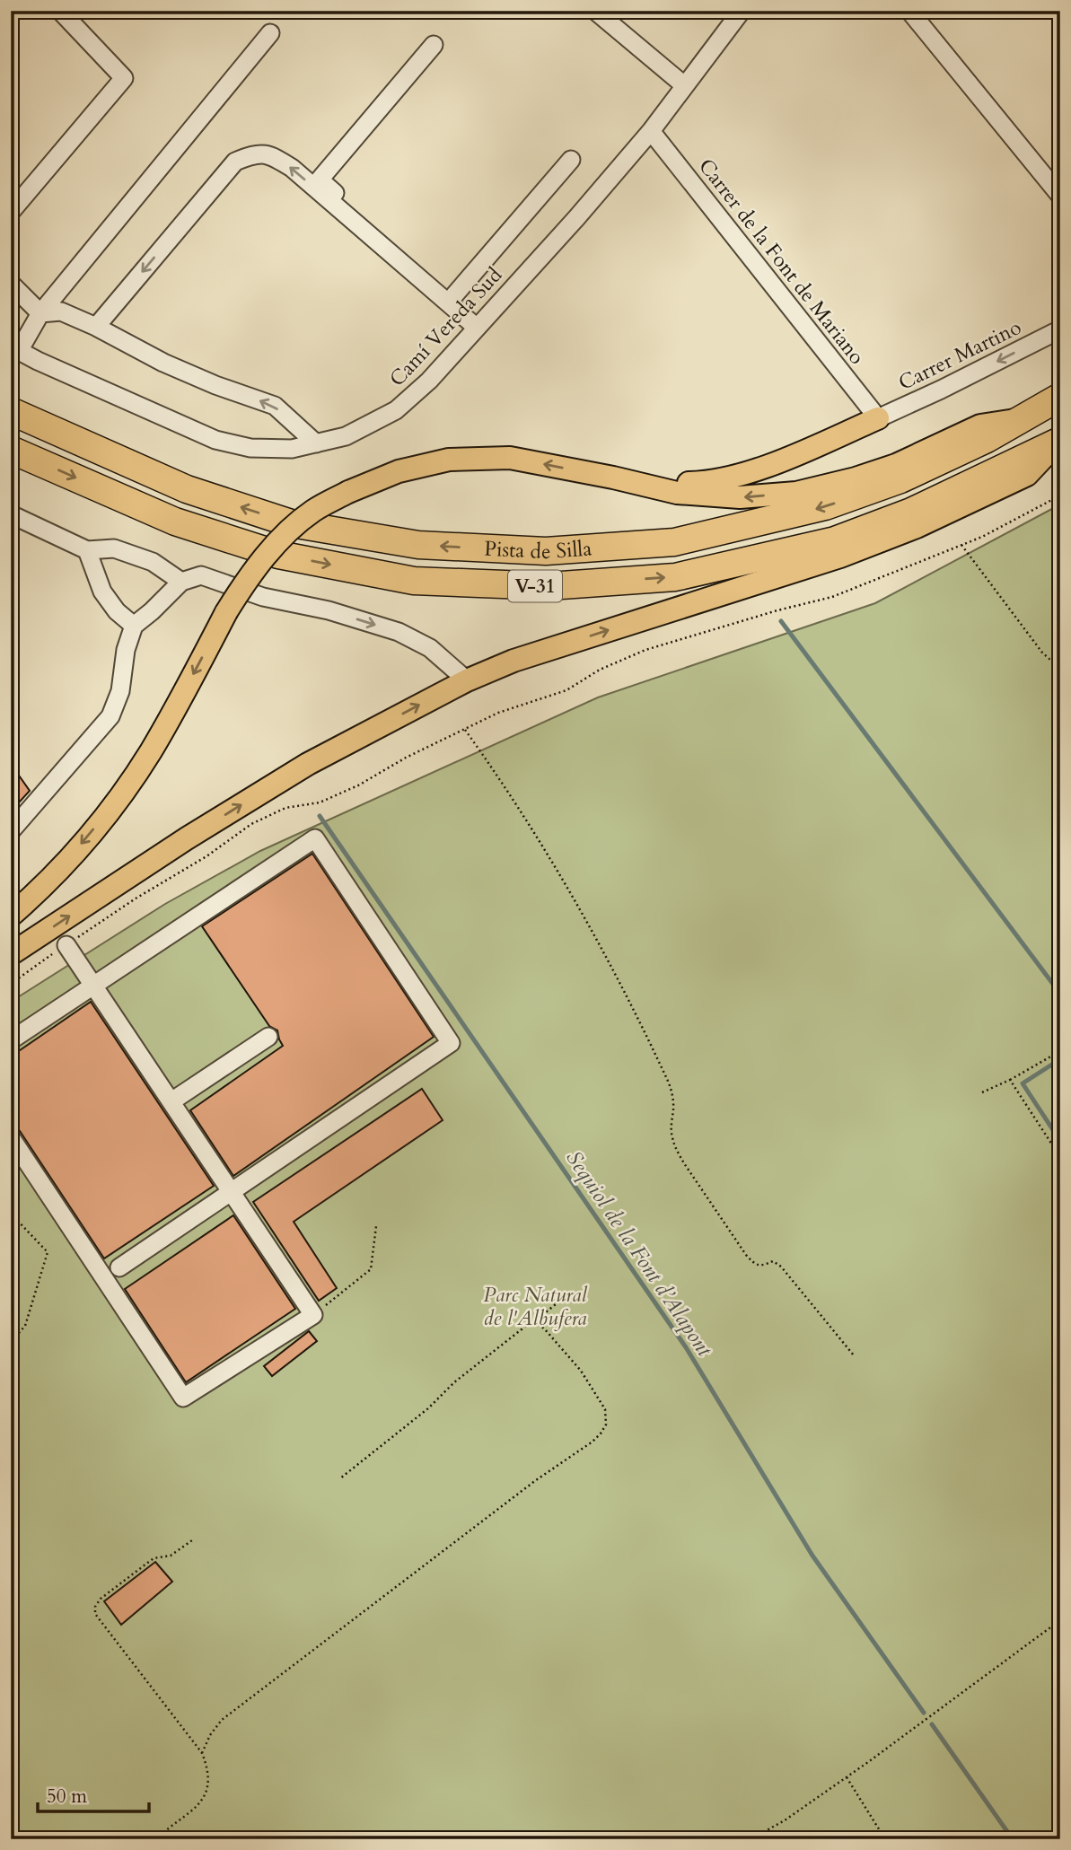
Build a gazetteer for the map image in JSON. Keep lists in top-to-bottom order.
{
  "streets": {
    "highway": ["Pista de Silla", "V-31"],
    "street": ["Carrer de la Font de Mariano", "Camí Vereda Sud", "Carrer Martino"]
  },
  "crossings": [
    ["Carrer de la Font de Mariano", "Camí Vereda Sud"],
    ["Carrer de la Font de Mariano", "Carrer Martino"]
  ],
  "one_way": ["Carrer Martino"],
  "water": ["Sequiol de la Font d’Alapont"],
  "parks": ["Parc Natural de l'Albufera"],
  "scale_bar": "50 m"
}
